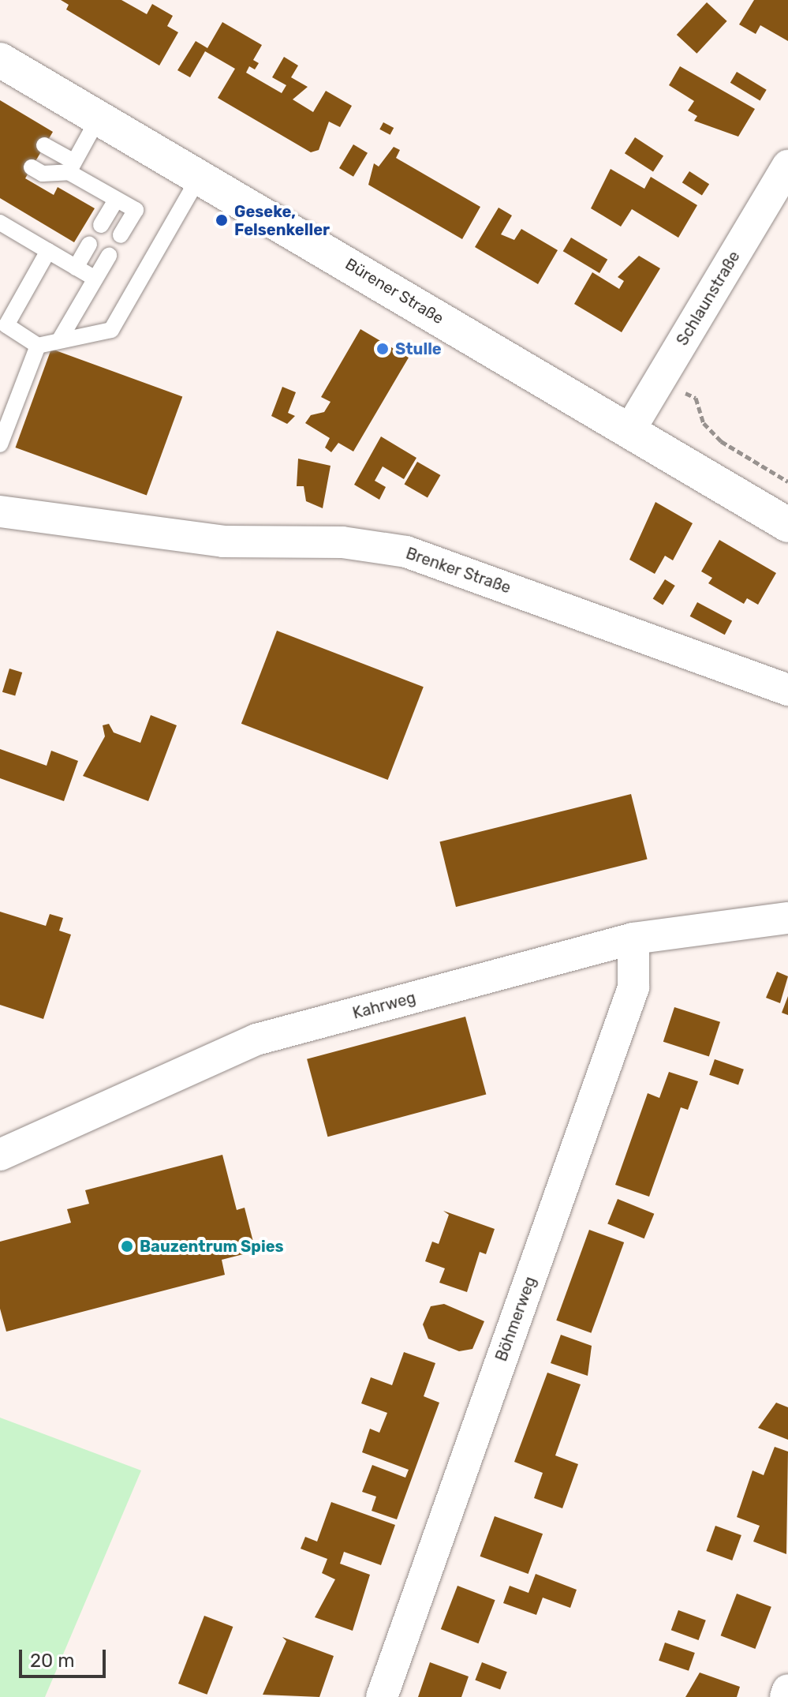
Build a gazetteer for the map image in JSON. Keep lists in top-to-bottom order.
{
  "streets": {
    "main road": ["Bürener Straße"],
    "street": [
      "Schlaunstraße",
      "Brenker Straße",
      "Kahrweg",
      "Böhmerweg"
    ]
  },
  "crossings": [
    ["Bürener Straße", "Schlaunstraße"],
    ["Kahrweg", "Böhmerweg"]
  ],
  "places": ["Geseke, Felsenkeller", "Stulle", "Bauzentrum Spies"],
  "scale_bar": "20 m"
}
